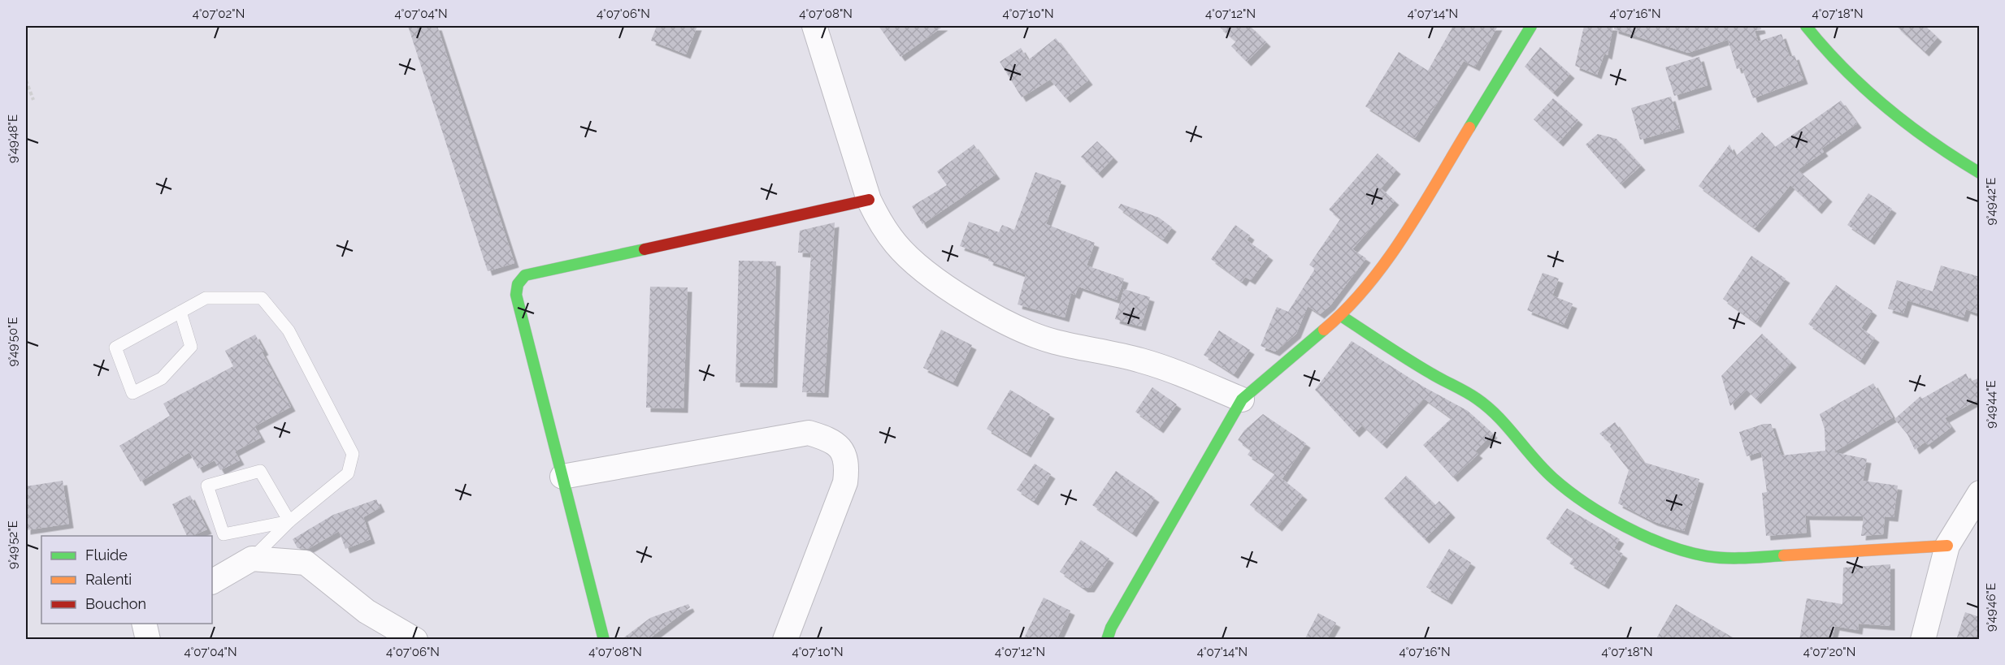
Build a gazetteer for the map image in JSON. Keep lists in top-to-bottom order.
{
  "legend": ["Fluide", "Ralenti", "Bouchon"],
  "coordinates": [
    "4°07'02\"N",
    "4°07'04\"N",
    "4°07'06\"N",
    "4°07'08\"N",
    "4°07'10\"N",
    "4°07'12\"N",
    "4°07'14\"N",
    "4°07'16\"N",
    "4°07'18\"N",
    "9°49'48\"E",
    "9°49'42\"E",
    "9°49'50\"E",
    "9°49'44\"E",
    "9°49'52\"E",
    "9°49'46\"E",
    "4°07'20\"N"
  ]
}
